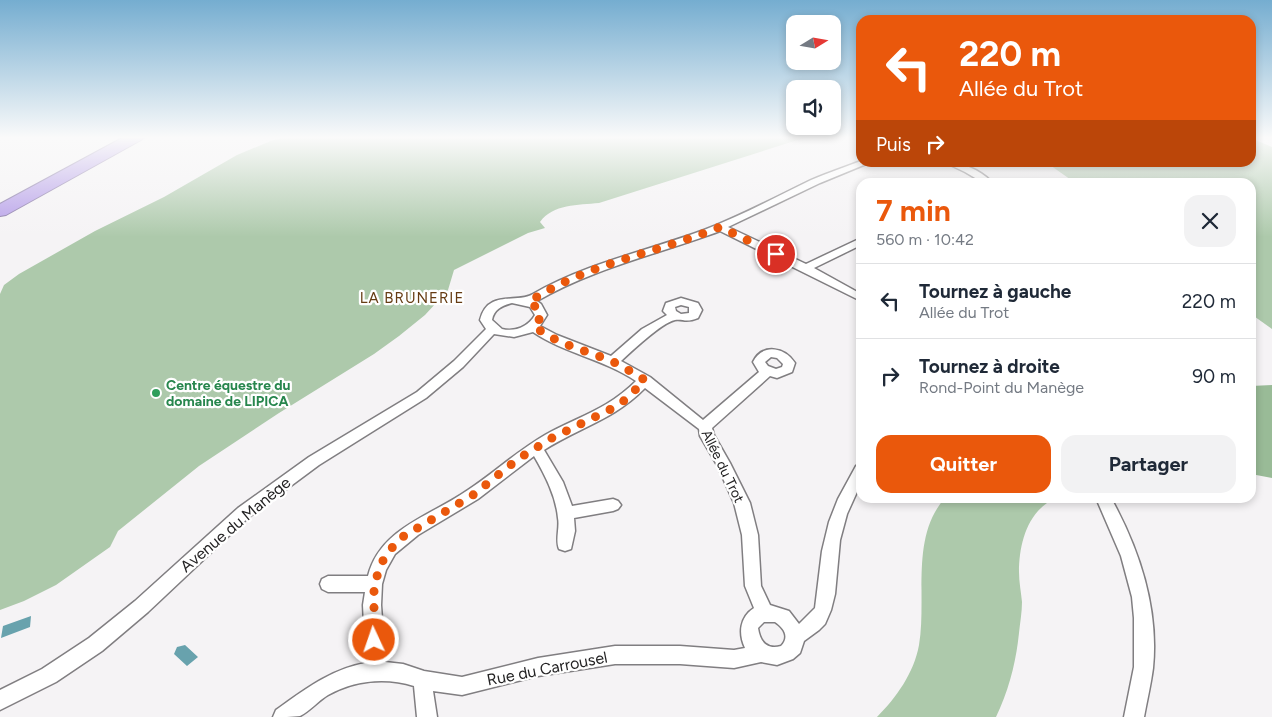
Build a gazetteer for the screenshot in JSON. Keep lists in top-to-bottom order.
{
  "streets": {
    "street": ["Allée du Trot", "Avenue du Manège", "Rue du Carrousel"]
  },
  "crossings": [
    ["Allée du Trot", "Avenue du Manège"],
    ["Allée du Trot", "Rue du Carrousel"]
  ],
  "districts": ["LA BRUNERIE"],
  "places": ["Centre équestre du domaine de LIPICA"],
  "north": "right",
  "page": {
    "turn": ["220 m", "Allée du Trot"],
    "then": "Puis",
    "heading": ["7 min", "560 m · 10:42"],
    "list": [
      {
        "name": "Tournez à gauche",
        "note": "Allée du Trot",
        "value": "220 m"
      },
      {
        "name": "Tournez à droite",
        "note": "Rond-Point du Manège",
        "value": "90 m"
      }
    ],
    "buttons": ["Quitter", "Partager"]
  }
}
